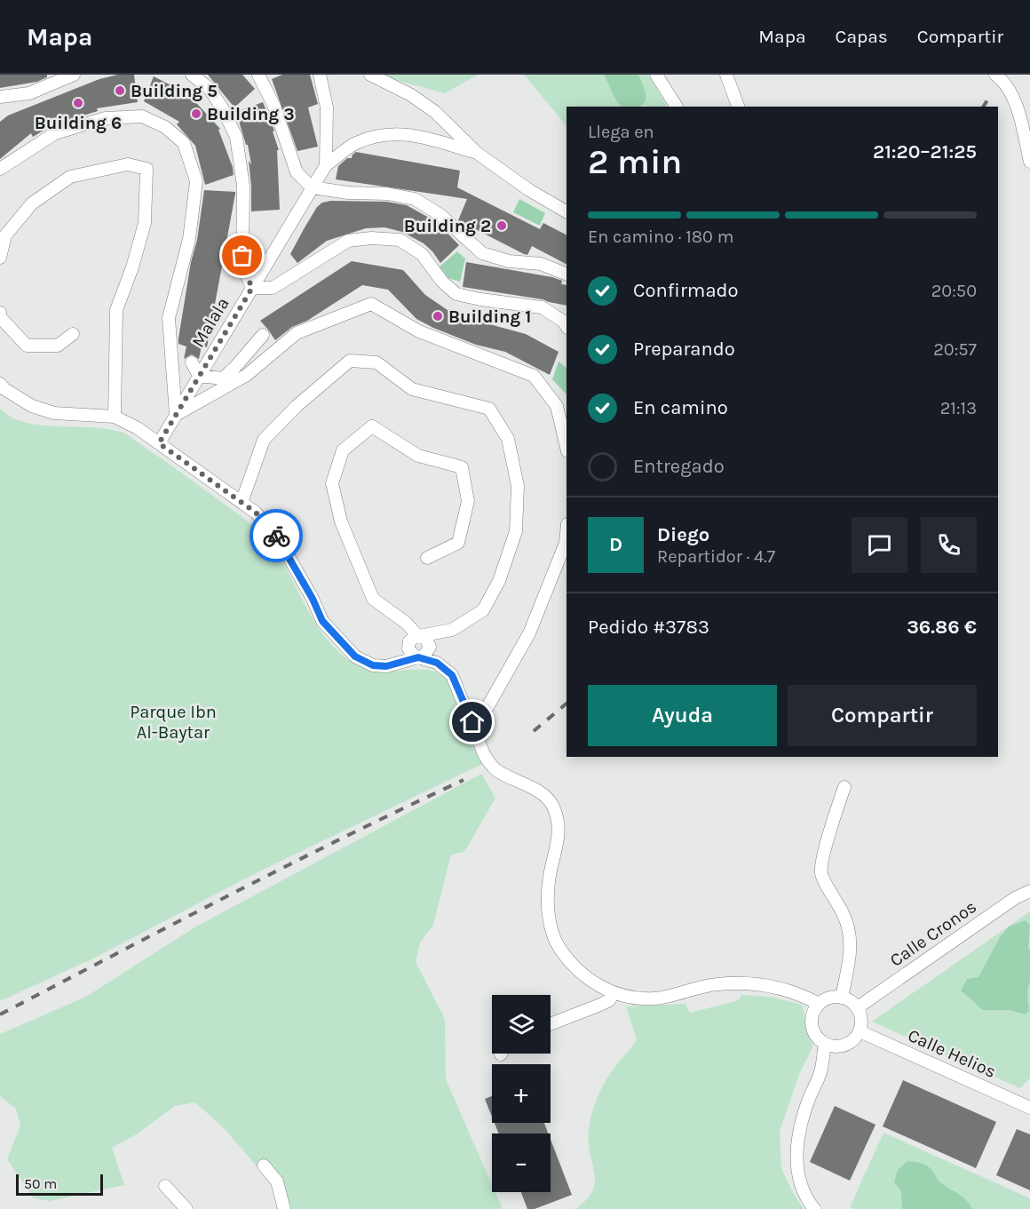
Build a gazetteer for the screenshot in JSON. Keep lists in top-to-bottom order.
{
  "streets": {
    "street": ["Malala", "Calle Cronos", "Calle Helios"]
  },
  "crossings": [
    ["Calle Cronos", "Calle Helios"]
  ],
  "parks": ["Parque Ibn Al-Baytar"],
  "places": [
    "Building 5",
    "Building 6",
    "Building 3",
    "Building 2",
    "Building 1"
  ],
  "scale_bar": "50 m",
  "page": {
    "header": "Mapa",
    "nav": ["Mapa", "Capas", "Compartir"],
    "heading": ["2 min", "Llega en", "21:20–21:25"],
    "panel": [
      "Diego",
      "Repartidor · 4.7",
      "Pedido #3783",
      "36.86 €"
    ],
    "bar": "En camino · 180 m",
    "list": [
      ["Confirmado", "20:50"],
      ["Preparando", "20:57"],
      ["En camino", "21:13"],
      "Entregado"
    ],
    "round": "D",
    "buttons": ["Ayuda", "Compartir"],
    "map_buttons": ["+", "−"],
    "scale": "50 m"
  }
}
